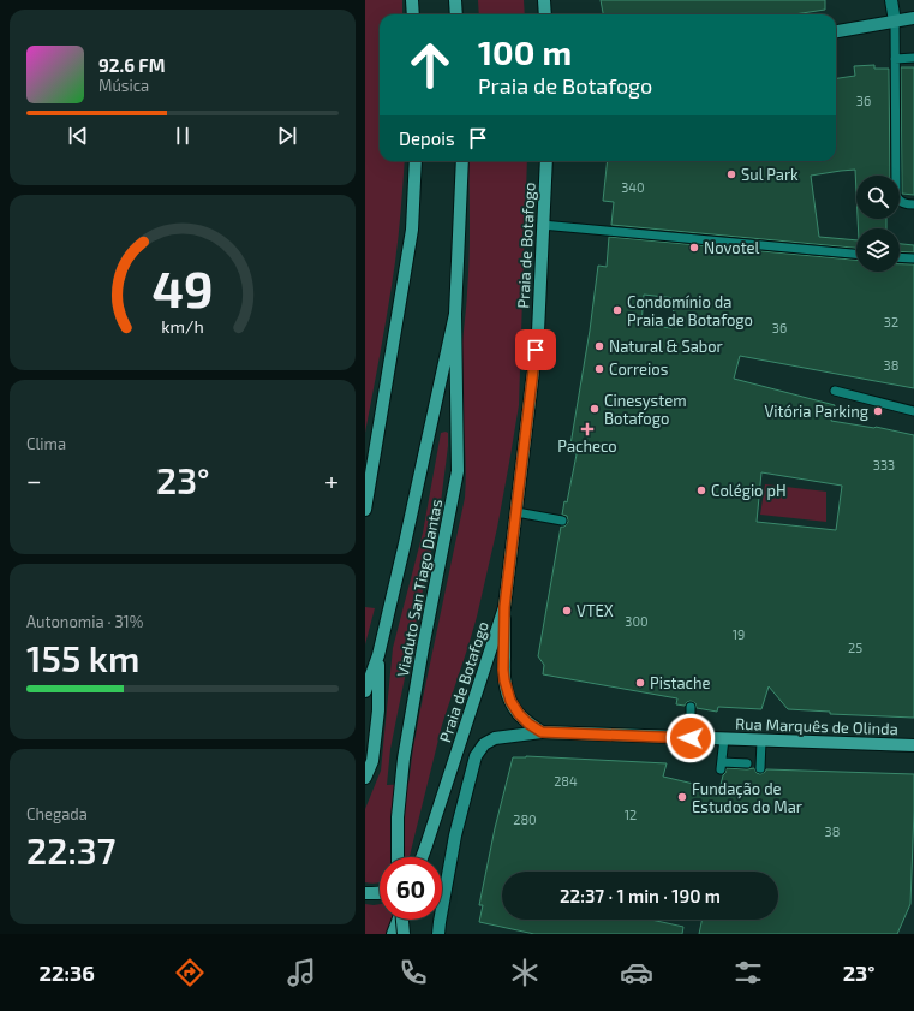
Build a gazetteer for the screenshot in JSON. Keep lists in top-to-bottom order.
{
  "streets": {
    "main road": ["Praia de Botafogo", "Viaduto San Tiago Dantas", "Rua Marquês de Olinda"]
  },
  "places": {
    "other": [
      "Sul Park",
      "Novotel",
      "Condomínio da Praia de Botafogo",
      "Natural & Sabor",
      "Correios",
      "Cinesystem Botafogo",
      "Vitória Parking",
      "Colégio pH",
      "VTEX",
      "Pistache",
      "Fundação de Estudos do Mar"
    ],
    "health": ["Pacheco"]
  },
  "house_numbers": [
    "36",
    "340",
    "32",
    "36",
    "38",
    "333",
    "300",
    "19",
    "25",
    "284",
    "12",
    "280",
    "38"
  ],
  "page": {
    "turn": ["100 m", "Praia de Botafogo"],
    "song": ["92.6 FM", "Música"],
    "then": "Depois",
    "tile": [
      "Clima",
      ["Autonomia · 31%", "155 km"],
      ["Chegada", "22:37"]
    ],
    "heat": ["−", "23°", "+"],
    "limit": "60",
    "trip": "22:37 · 1 min · 190 m",
    "tabs": ["22:36", "23°"],
    "gauge": ["49", "km/h"]
  }
}
